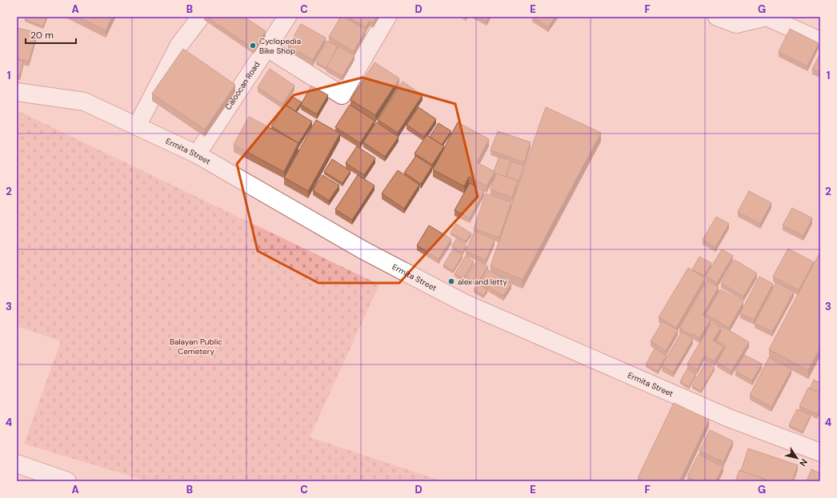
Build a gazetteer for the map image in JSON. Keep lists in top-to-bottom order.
{
  "streets": {
    "main road": ["Caloocan Road", "Ermita Street"]
  },
  "crossings": [
    ["Caloocan Road", "Ermita Street"]
  ],
  "parks": ["Balayan Public Cemetery"],
  "places": ["Cyclopedia Bike Shop", "alex and letty"],
  "scale_bar": "20 m",
  "north": "bottom right",
  "grid": {
    "columns": [
      "A",
      "B",
      "C",
      "D",
      "E",
      "F",
      "G"
    ],
    "rows": [
      "1",
      "2",
      "3",
      "4"
    ]
  }
}
